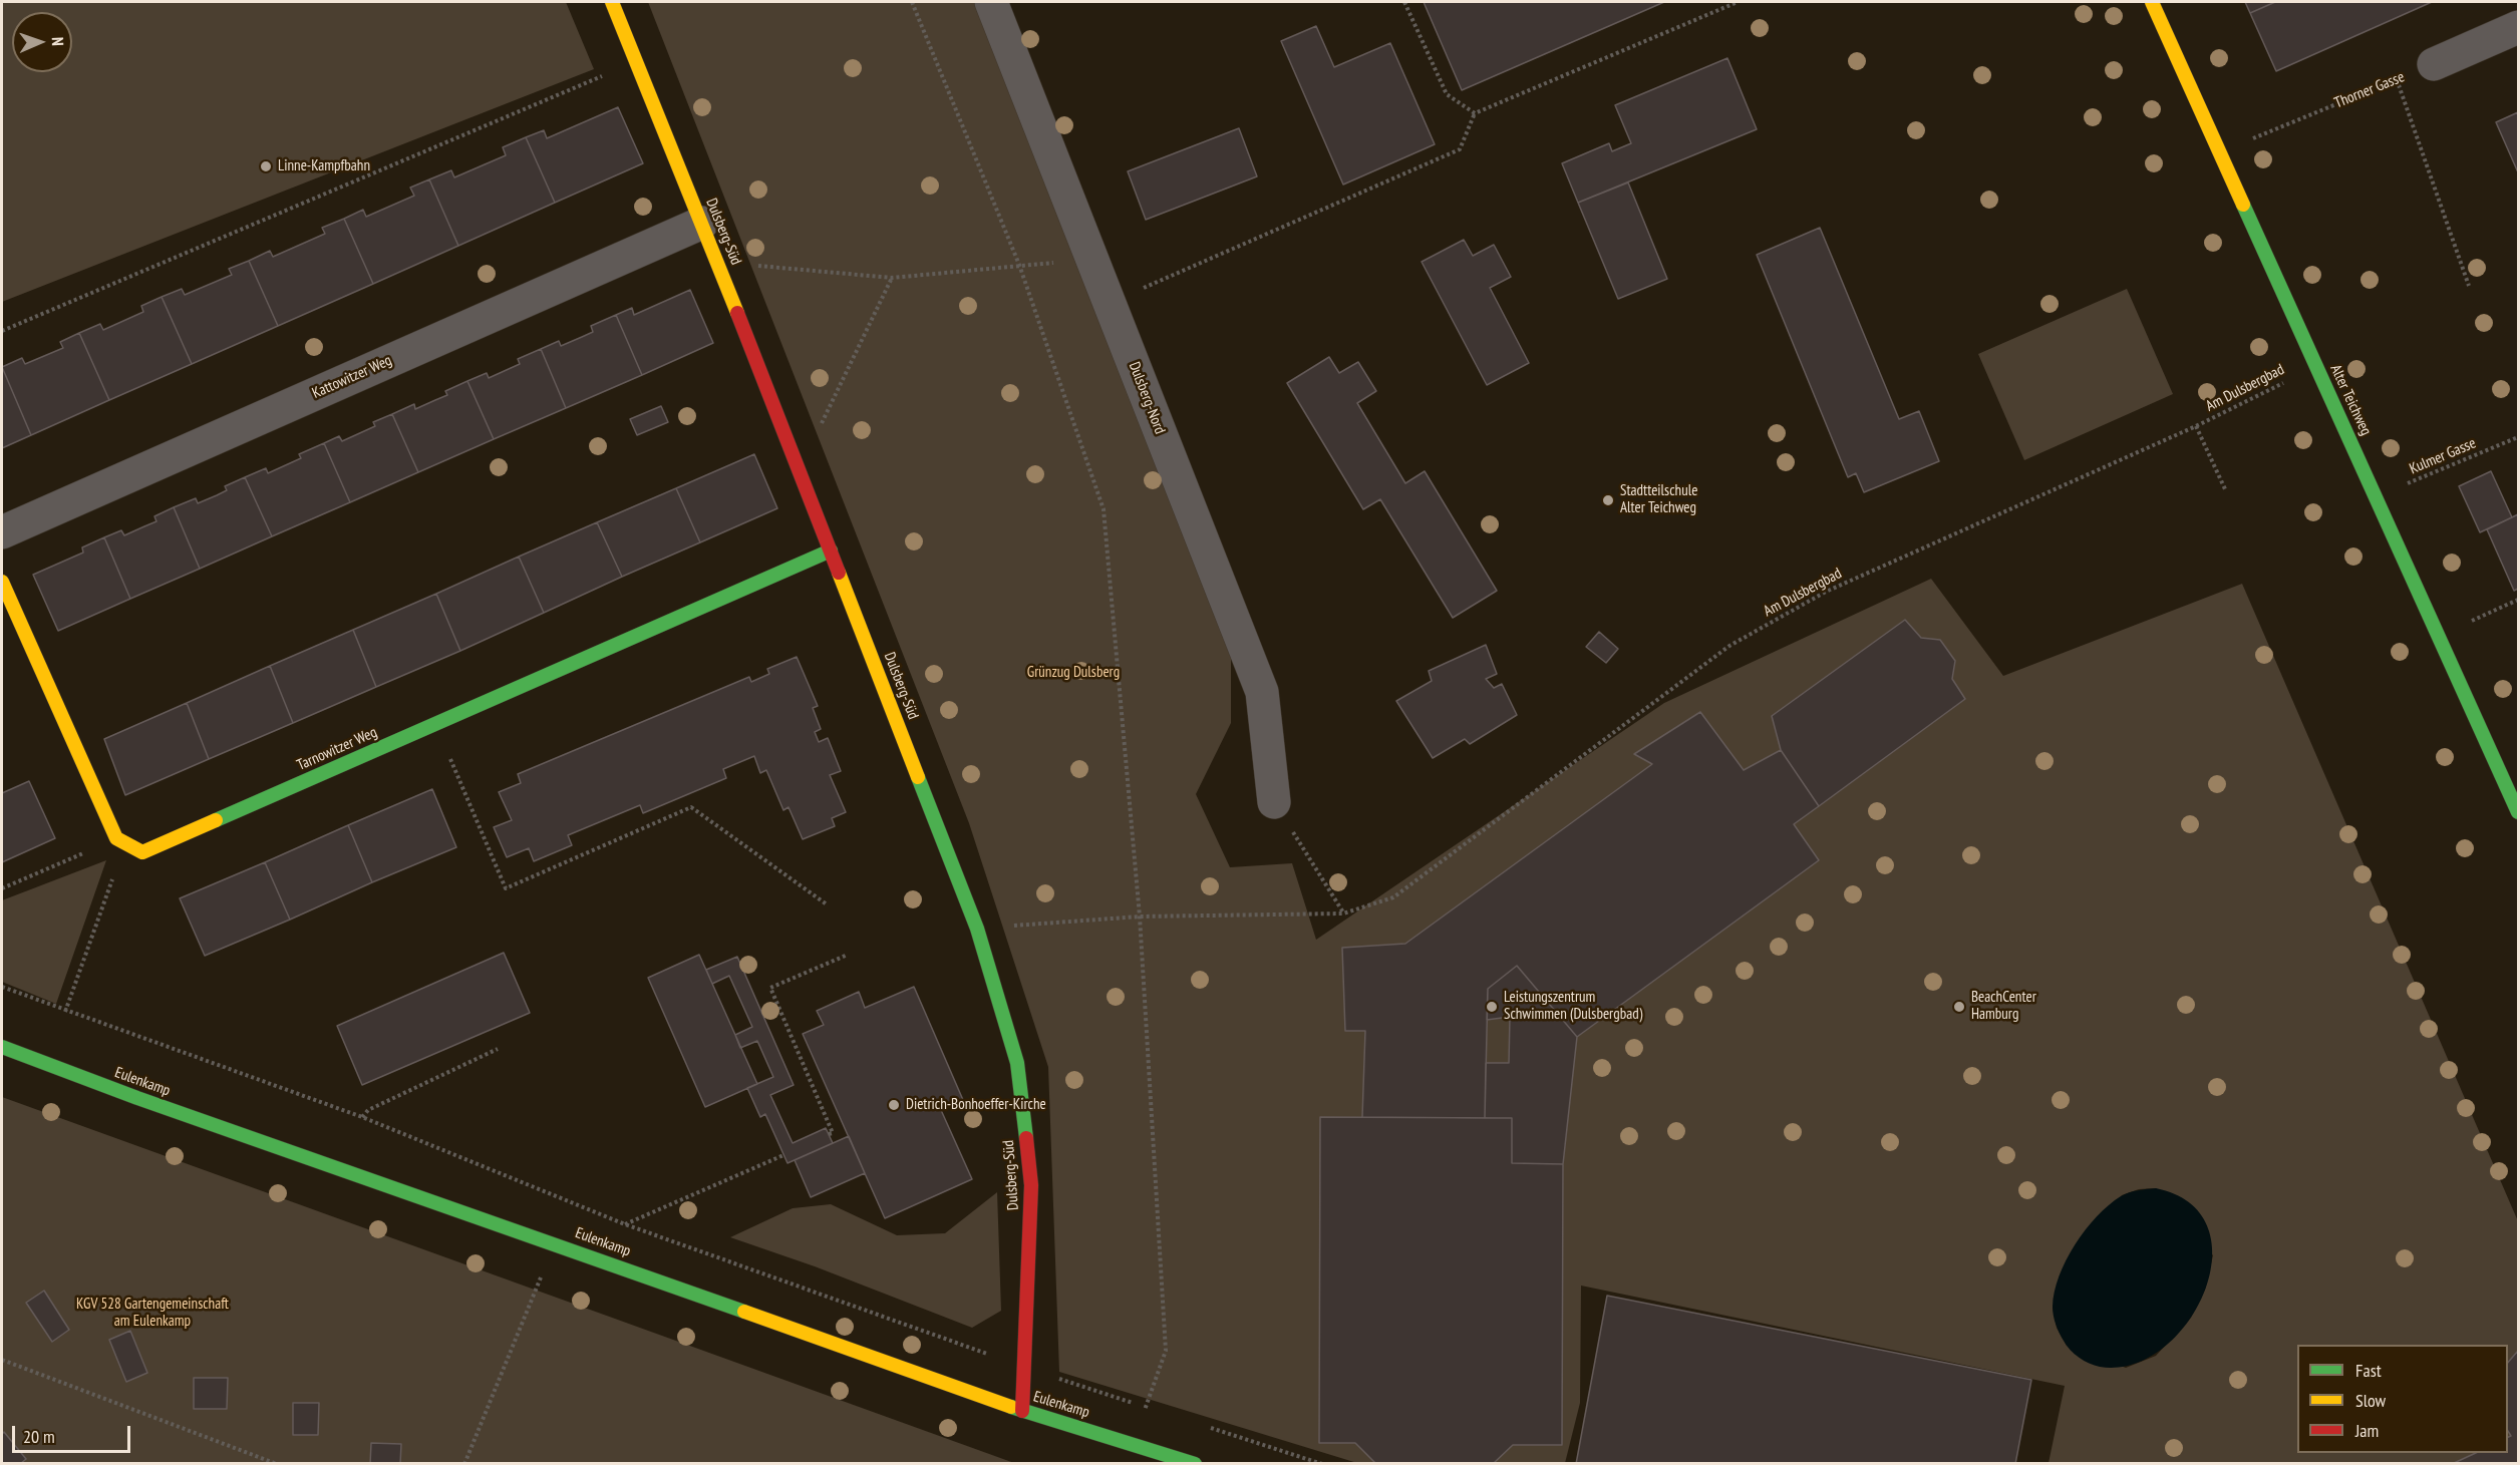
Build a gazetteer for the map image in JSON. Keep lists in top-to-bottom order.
{
  "streets": {
    "street": [
      "Dulsberg-Süd",
      "Kattowitzer Weg",
      "Dulsberg-Nord",
      "Alter Teichweg",
      "Tarnowitzer Weg",
      "Eulenkamp"
    ],
    "path": ["Thorner Gasse", "Am Dulsbergbad", "Kulmer Gasse"]
  },
  "crossings": [
    ["Thorner Gasse", "Alter Teichweg"],
    ["Dulsberg-Süd", "Kattowitzer Weg"],
    ["Dulsberg-Süd", "Am Dulsbergbad"],
    ["Dulsberg-Süd", "Tarnowitzer Weg"],
    ["Dulsberg-Süd", "Eulenkamp"],
    ["Am Dulsbergbad", "Alter Teichweg"],
    ["Alter Teichweg", "Kulmer Gasse"]
  ],
  "parks": ["Grünzug Dulsberg", "KGV 528 Gartengemeinschaft am Eulenkamp"],
  "places": [
    "Linne-Kampfbahn",
    "Stadtteilschule Alter Teichweg",
    "Leistungszentrum Schwimmen (Dulsbergbad)",
    "BeachCenter Hamburg",
    "Dietrich-Bonhoeffer-Kirche"
  ],
  "legend": ["Fast", "Slow", "Jam"],
  "scale_bar": "20 m",
  "north": "right"
}
